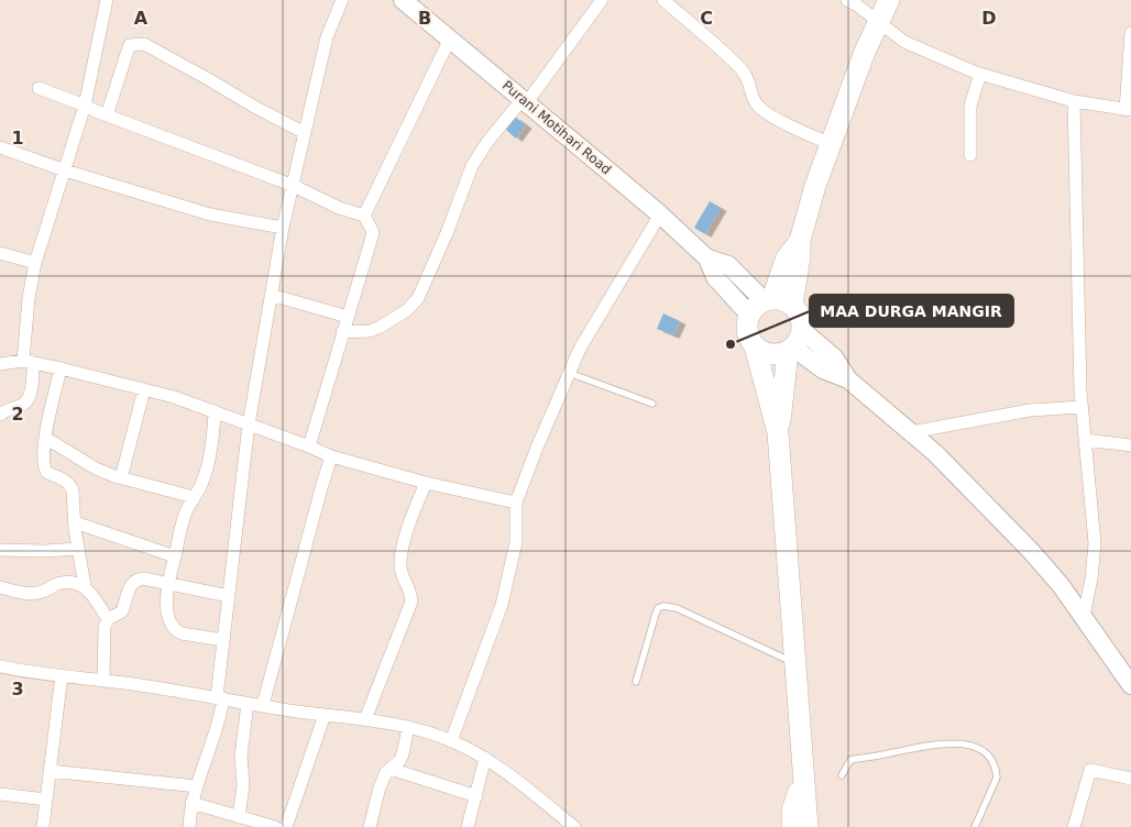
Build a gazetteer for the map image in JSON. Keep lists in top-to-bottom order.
{
  "streets": {
    "main road": ["Purani Motihari Road"]
  },
  "places": ["MAA DURGA MANGIR"],
  "grid": {
    "columns": [
      "A",
      "B",
      "C",
      "D"
    ],
    "rows": ["1", "2", "3"]
  }
}
